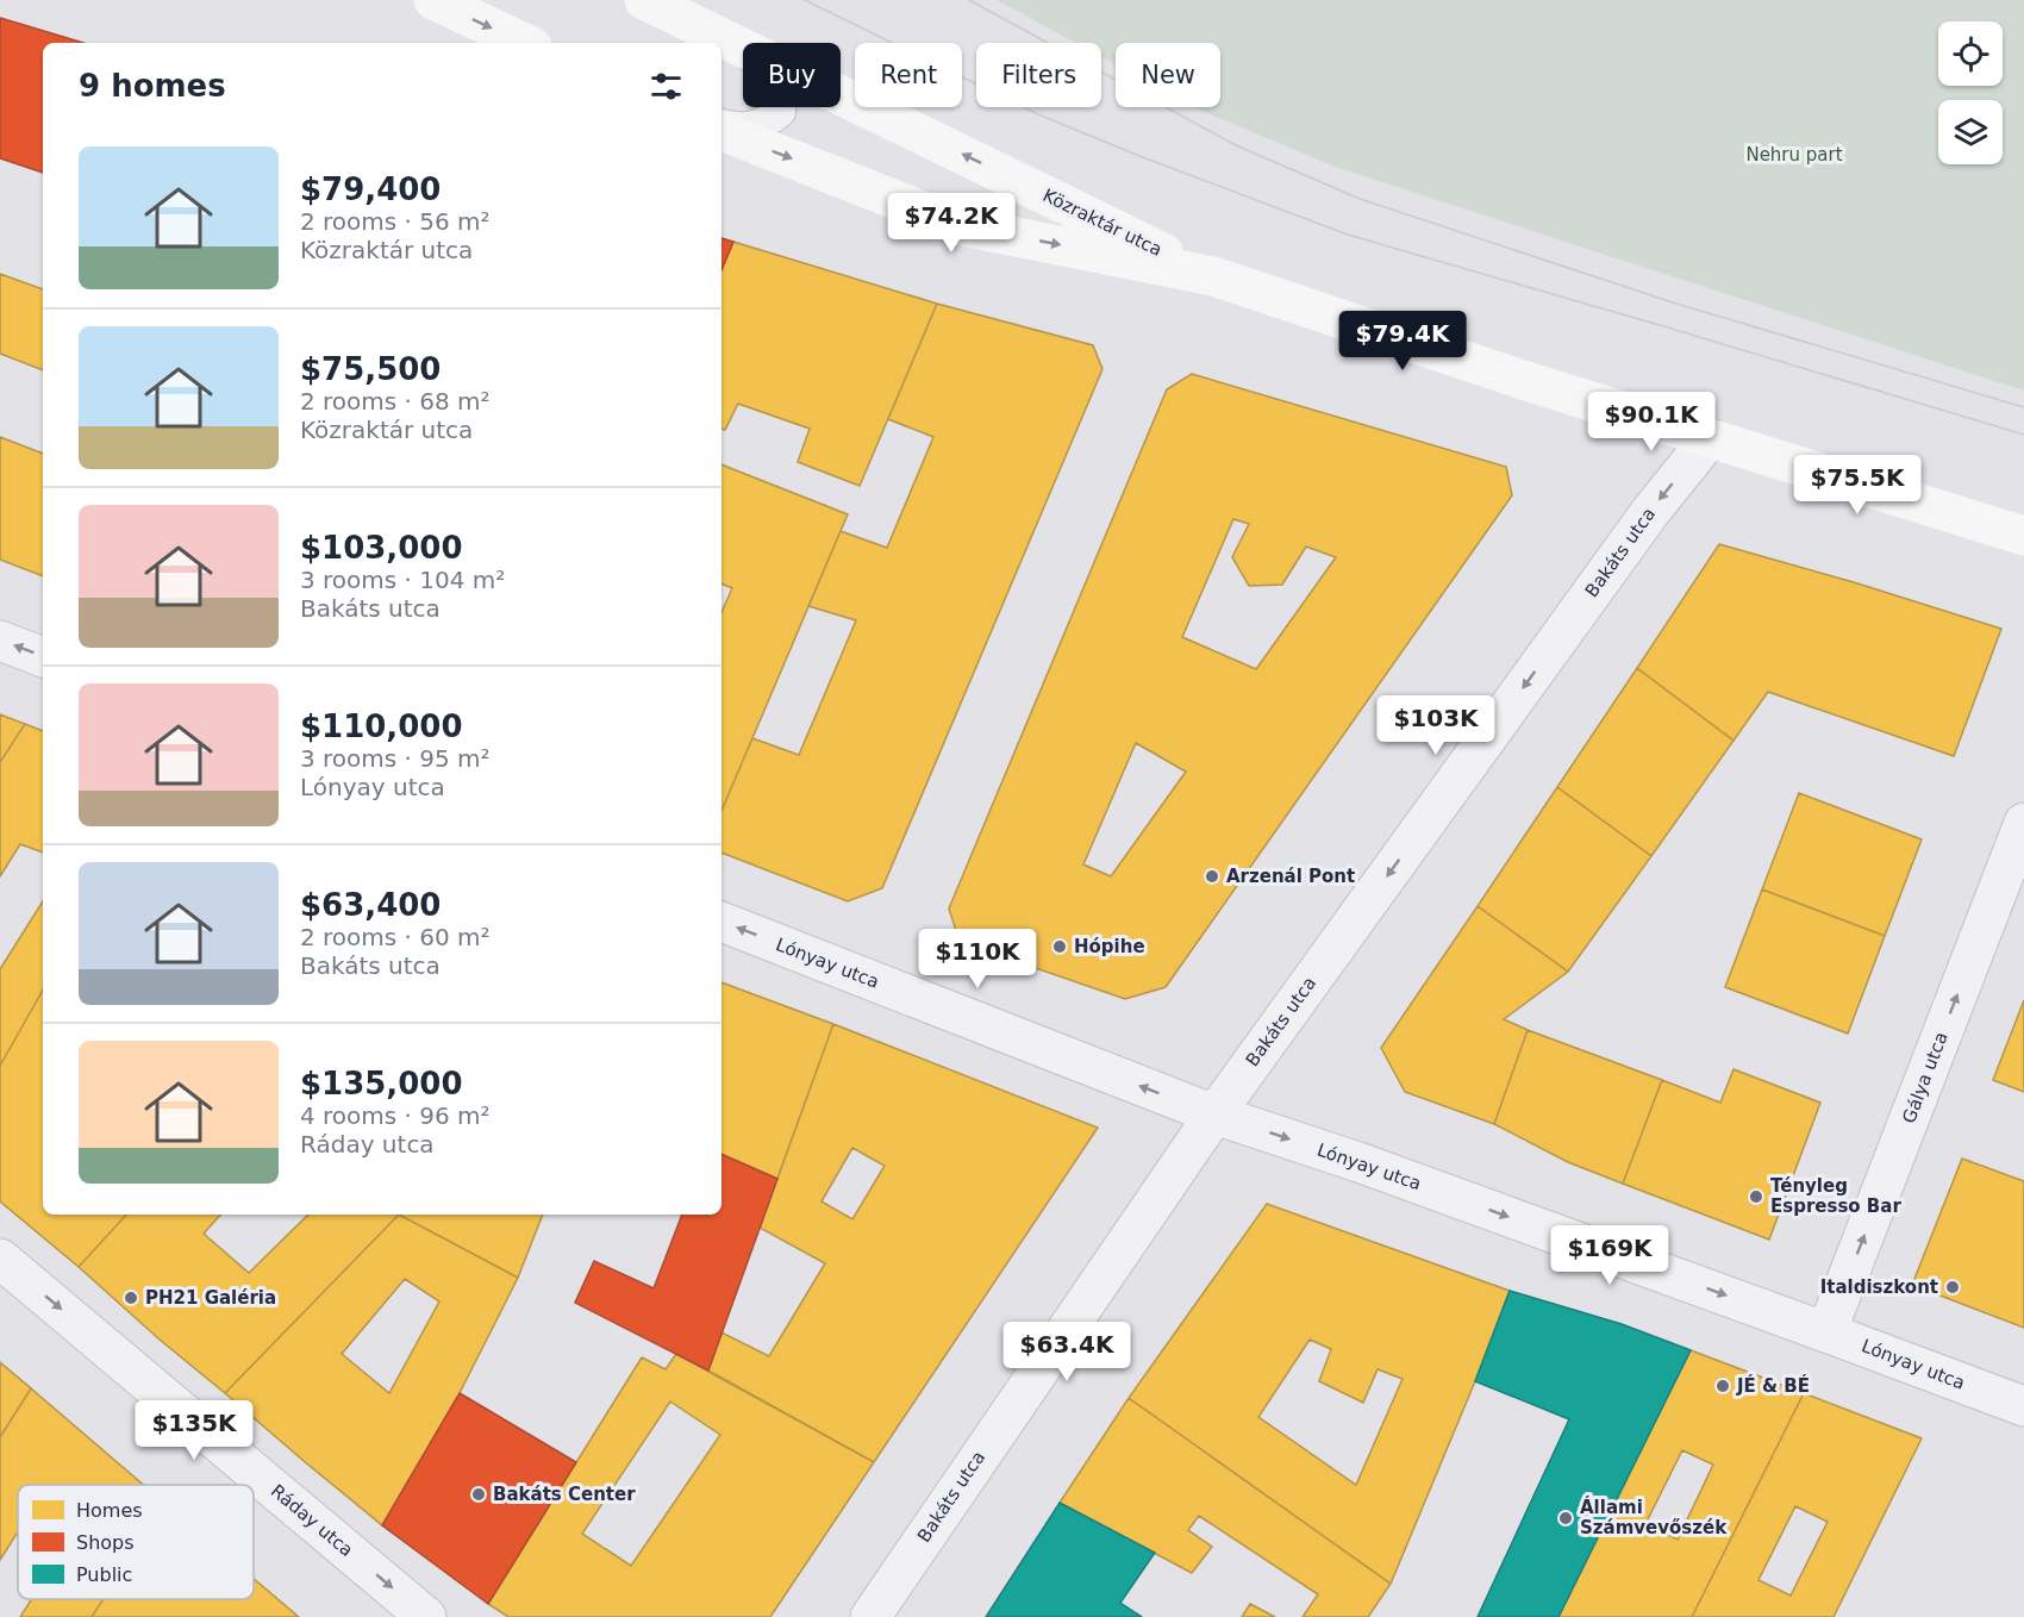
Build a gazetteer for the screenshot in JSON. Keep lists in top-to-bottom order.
{
  "streets": {
    "main road": ["Közraktár utca"],
    "street": [
      "Bakáts utca",
      "Lónyay utca",
      "Gálya utca",
      "Ráday utca"
    ]
  },
  "crossings": [
    ["Közraktár utca", "Bakáts utca"],
    ["Bakáts utca", "Lónyay utca"],
    ["Lónyay utca", "Gálya utca"]
  ],
  "one_way": ["Bakáts utca", "Gálya utca", "Ráday utca"],
  "parks": ["Nehru part"],
  "places": [
    "Arzenál Pont",
    "Hópihe",
    "Tényleg Espresso Bar",
    "Italdiszkont",
    "PH21 Galéria",
    "JÉ & BÉ",
    "Bakáts Center",
    "Állami Számvevőszék"
  ],
  "legend": ["Homes", "Shops", "Public"],
  "page": {
    "chip": [
      "Buy",
      "Rent",
      "Filters",
      "New"
    ],
    "heading": "9 homes",
    "list": [
      {
        "name": "$79,400",
        "note": "2 rooms · 56 m² · Közraktár utca"
      },
      {
        "name": "$75,500",
        "note": "2 rooms · 68 m² · Közraktár utca"
      },
      {
        "name": "$103,000",
        "note": "3 rooms · 104 m² · Bakáts utca"
      },
      {
        "name": "$110,000",
        "note": "3 rooms · 95 m² · Lónyay utca"
      },
      {
        "name": "$63,400",
        "note": "2 rooms · 60 m² · Bakáts utca"
      },
      {
        "name": "$135,000",
        "note": "4 rooms · 96 m² · Ráday utca"
      }
    ],
    "price": [
      "$74.2K",
      "$79.4K",
      "$90.1K",
      "$75.5K",
      "$103K",
      "$110K",
      "$169K",
      "$63.4K",
      "$135K"
    ]
  }
}
